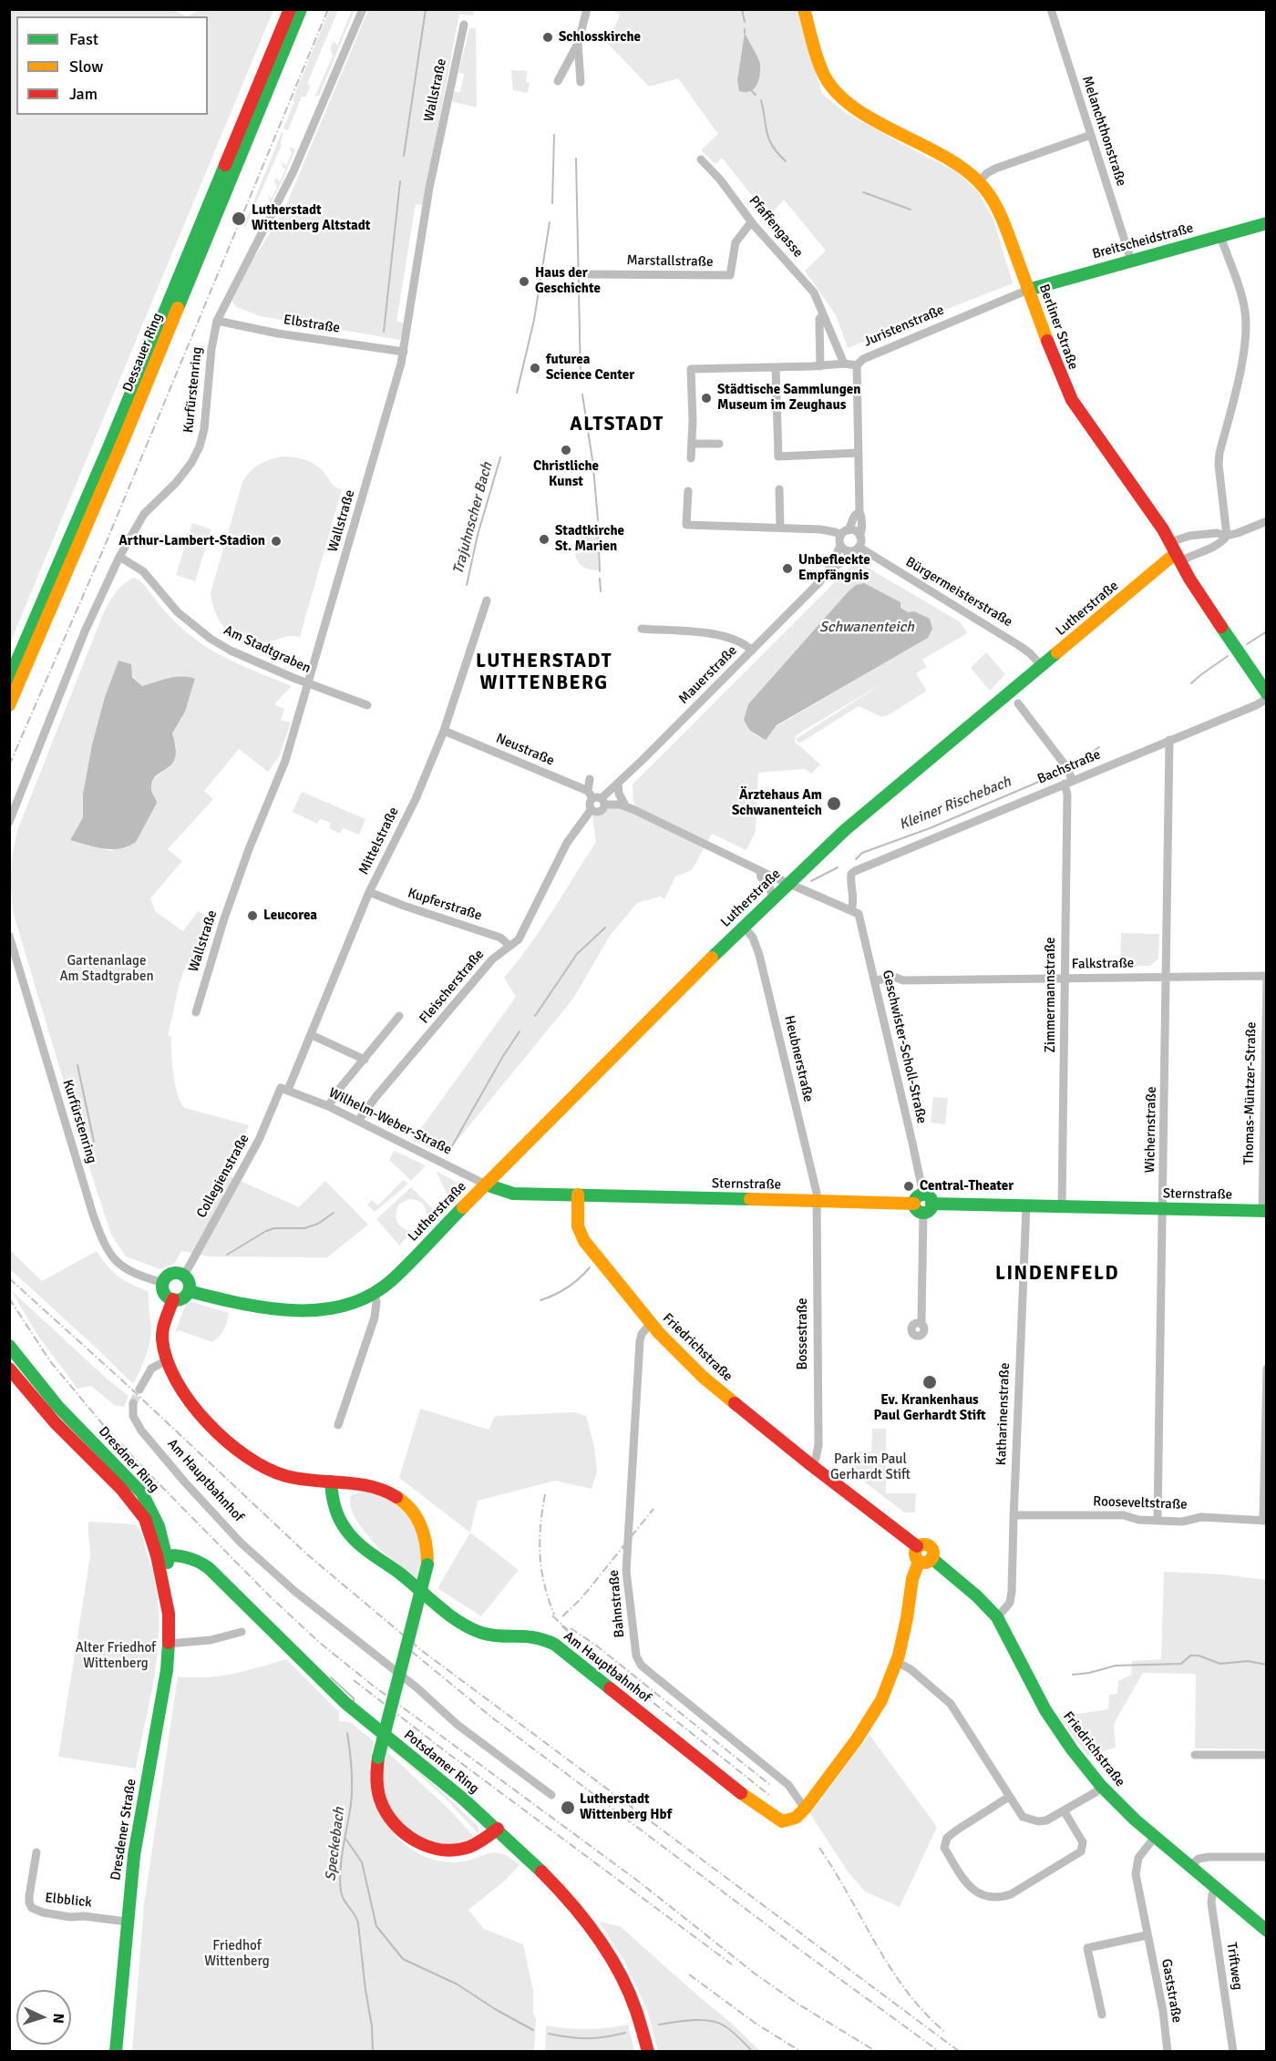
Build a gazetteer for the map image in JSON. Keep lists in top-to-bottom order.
{
  "streets": {
    "street": [
      "Wallstraße",
      "Melanchthonstraße",
      "Pfaffengasse",
      "Breitscheidstraße",
      "Marstallstraße",
      "Elbstraße",
      "Juristenstraße",
      "Berliner Straße",
      "Dessauer Ring",
      "Kurfürstenring",
      "Bürgermeisterstraße",
      "Lutherstraße",
      "Am Stadtgraben",
      "Mauerstraße",
      "Neustraße",
      "Bachstraße",
      "Mittelstraße",
      "Kupferstraße",
      "Falkstraße",
      "Fleischerstraße",
      "Zimmermannstraße",
      "Geschwister-Scholl-Straße",
      "Heubnerstraße",
      "Thomas-Müntzer-Straße",
      "Wilhelm-Weber-Straße",
      "Wichernstraße",
      "Collegienstraße",
      "Sternstraße",
      "Bossestraße",
      "Friedrichstraße",
      "Katharinenstraße",
      "Dresdner Ring",
      "Am Hauptbahnhof",
      "Rooseveltstraße",
      "Bahnstraße",
      "Potsdamer Ring",
      "Dresdener Straße",
      "Elbblick",
      "Triftweg",
      "Gaststraße"
    ]
  },
  "crossings": [
    ["Wallstraße", "Elbstraße"],
    ["Wallstraße", "Am Stadtgraben"],
    ["Melanchthonstraße", "Breitscheidstraße"],
    ["Pfaffengasse", "Marstallstraße"],
    ["Pfaffengasse", "Juristenstraße"],
    ["Breitscheidstraße", "Juristenstraße"],
    ["Breitscheidstraße", "Berliner Straße"],
    ["Elbstraße", "Kurfürstenring"],
    ["Juristenstraße", "Berliner Straße"],
    ["Berliner Straße", "Lutherstraße"],
    ["Kurfürstenring", "Lutherstraße"],
    ["Kurfürstenring", "Am Stadtgraben"],
    ["Kurfürstenring", "Collegienstraße"],
    ["Bürgermeisterstraße", "Lutherstraße"],
    ["Bürgermeisterstraße", "Mauerstraße"],
    ["Lutherstraße", "Neustraße"],
    ["Lutherstraße", "Heubnerstraße"],
    ["Lutherstraße", "Wilhelm-Weber-Straße"],
    ["Lutherstraße", "Collegienstraße"],
    ["Mauerstraße", "Neustraße"],
    ["Neustraße", "Mittelstraße"],
    ["Bachstraße", "Zimmermannstraße"],
    ["Bachstraße", "Geschwister-Scholl-Straße"],
    ["Bachstraße", "Wichernstraße"],
    ["Mittelstraße", "Kupferstraße"],
    ["Mittelstraße", "Wilhelm-Weber-Straße"],
    ["Mittelstraße", "Collegienstraße"],
    ["Kupferstraße", "Fleischerstraße"],
    ["Falkstraße", "Zimmermannstraße"],
    ["Falkstraße", "Geschwister-Scholl-Straße"],
    ["Falkstraße", "Thomas-Müntzer-Straße"],
    ["Falkstraße", "Wichernstraße"],
    ["Fleischerstraße", "Wilhelm-Weber-Straße"],
    ["Zimmermannstraße", "Sternstraße"],
    ["Geschwister-Scholl-Straße", "Sternstraße"],
    ["Heubnerstraße", "Sternstraße"],
    ["Heubnerstraße", "Bossestraße"],
    ["Thomas-Müntzer-Straße", "Sternstraße"],
    ["Wilhelm-Weber-Straße", "Collegienstraße"],
    ["Wichernstraße", "Sternstraße"],
    ["Wichernstraße", "Rooseveltstraße"],
    ["Sternstraße", "Bossestraße"],
    ["Sternstraße", "Friedrichstraße"],
    ["Sternstraße", "Katharinenstraße"],
    ["Bossestraße", "Friedrichstraße"],
    ["Friedrichstraße", "Katharinenstraße"],
    ["Friedrichstraße", "Am Hauptbahnhof"],
    ["Friedrichstraße", "Bahnstraße"],
    ["Friedrichstraße", "Triftweg"],
    ["Friedrichstraße", "Gaststraße"],
    ["Katharinenstraße", "Rooseveltstraße"],
    ["Dresdner Ring", "Potsdamer Ring"],
    ["Dresdner Ring", "Dresdener Straße"],
    ["Am Hauptbahnhof", "Bahnstraße"],
    ["Dresdener Straße", "Elbblick"]
  ],
  "districts": ["ALTSTADT", "LUTHERSTADT WITTENBERG", "LINDENFELD"],
  "water": [
    "Trajuhnscher Bach",
    "Schwanenteich",
    "Kleiner Rischebach",
    "Speckebach"
  ],
  "parks": [
    "Gartenanlage Am Stadtgraben",
    "Park im Paul Gerhardt Stift",
    "Alter Friedhof Wittenberg",
    "Friedhof Wittenberg"
  ],
  "places": [
    "Schlosskirche",
    "Lutherstadt Wittenberg Altstadt",
    "Haus der Geschichte",
    "futurea Science Center",
    "Städtische Sammlungen Museum im Zeughaus",
    "Christliche Kunst",
    "Stadtkirche St. Marien",
    "Arthur-Lambert-Stadion",
    "Unbefleckte Empfängnis",
    "Ärztehaus Am Schwanenteich",
    "Leucorea",
    "Central-Theater",
    "Ev. Krankenhaus Paul Gerhardt Stift",
    "Lutherstadt Wittenberg Hbf"
  ],
  "legend": ["Fast", "Slow", "Jam"],
  "north": "right"
}
